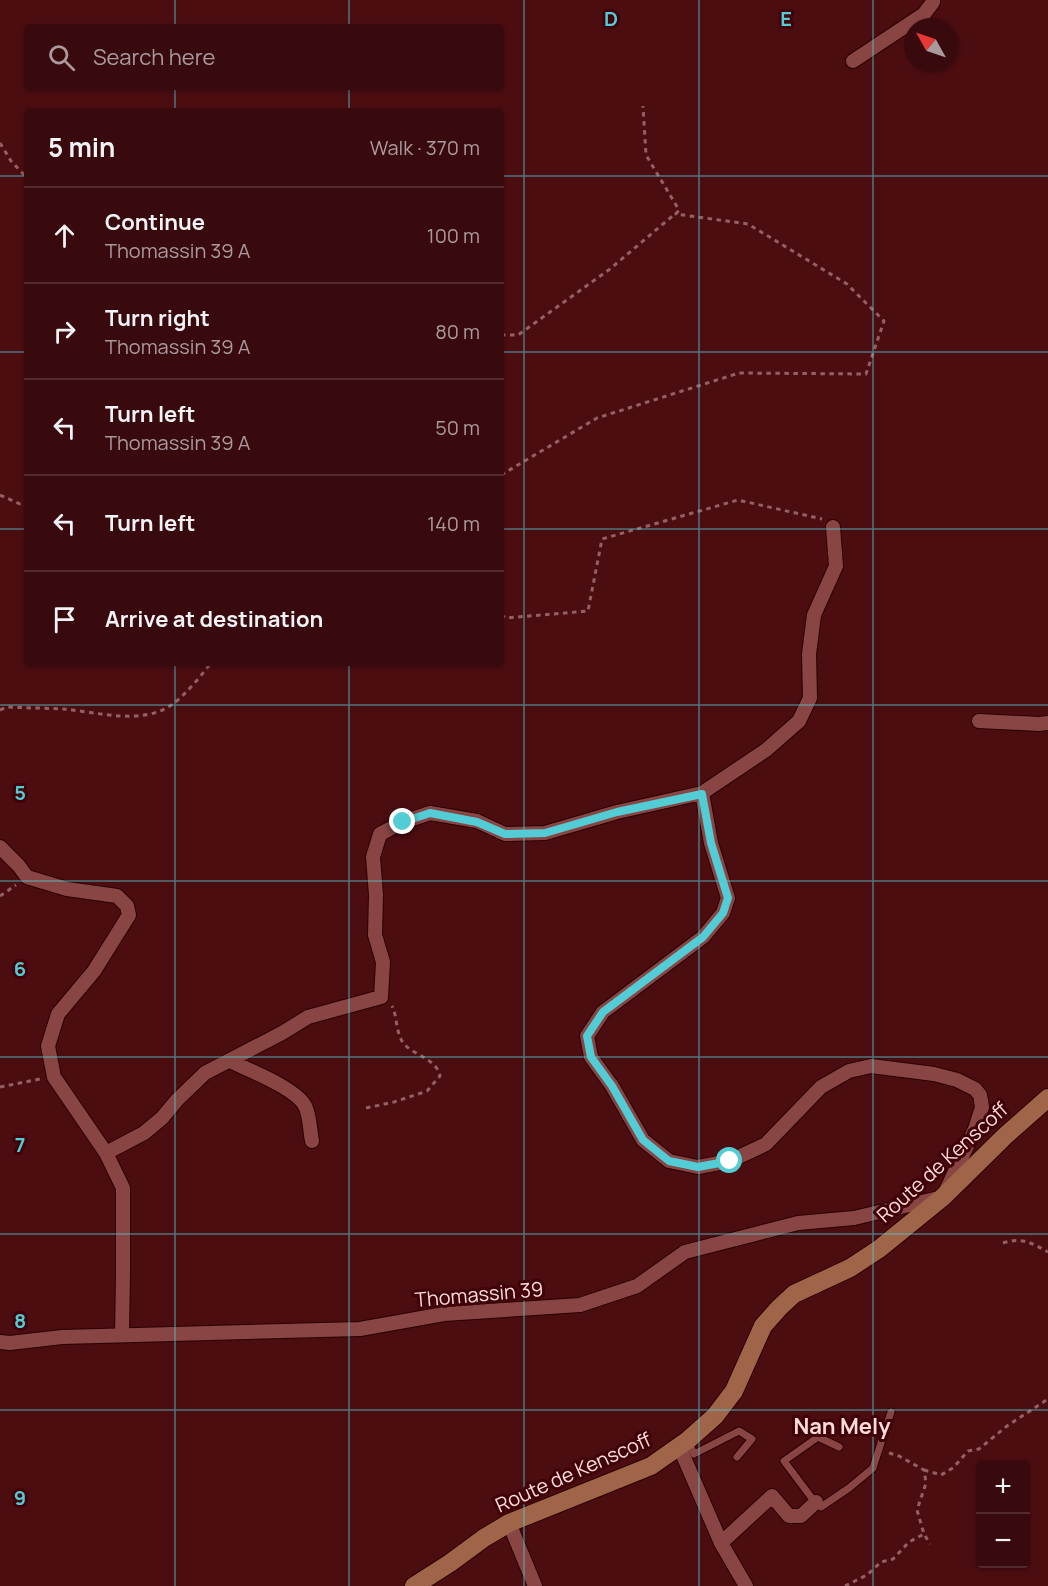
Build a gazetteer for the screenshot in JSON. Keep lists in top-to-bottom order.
{
  "streets": {
    "main road": ["Route de Kenscoff"],
    "street": ["Thomassin 39"]
  },
  "crossings": [
    ["Route de Kenscoff", "Thomassin 39"]
  ],
  "districts": ["Nan Mely"],
  "north": "top left",
  "page": {
    "search": "Search here",
    "heading": ["5 min", "Walk · 370 m"],
    "list": [
      ["Continue", "Thomassin 39 A", "100 m"],
      ["Turn right", "Thomassin 39 A", "80 m"],
      ["Turn left", "Thomassin 39 A", "50 m"],
      ["Turn left", "140 m"],
      "Arrive at destination"
    ],
    "map_buttons": ["+", "−"]
  },
  "grid": {
    "columns": ["D", "E"],
    "rows": [
      "5",
      "6",
      "7",
      "8",
      "9"
    ]
  }
}
